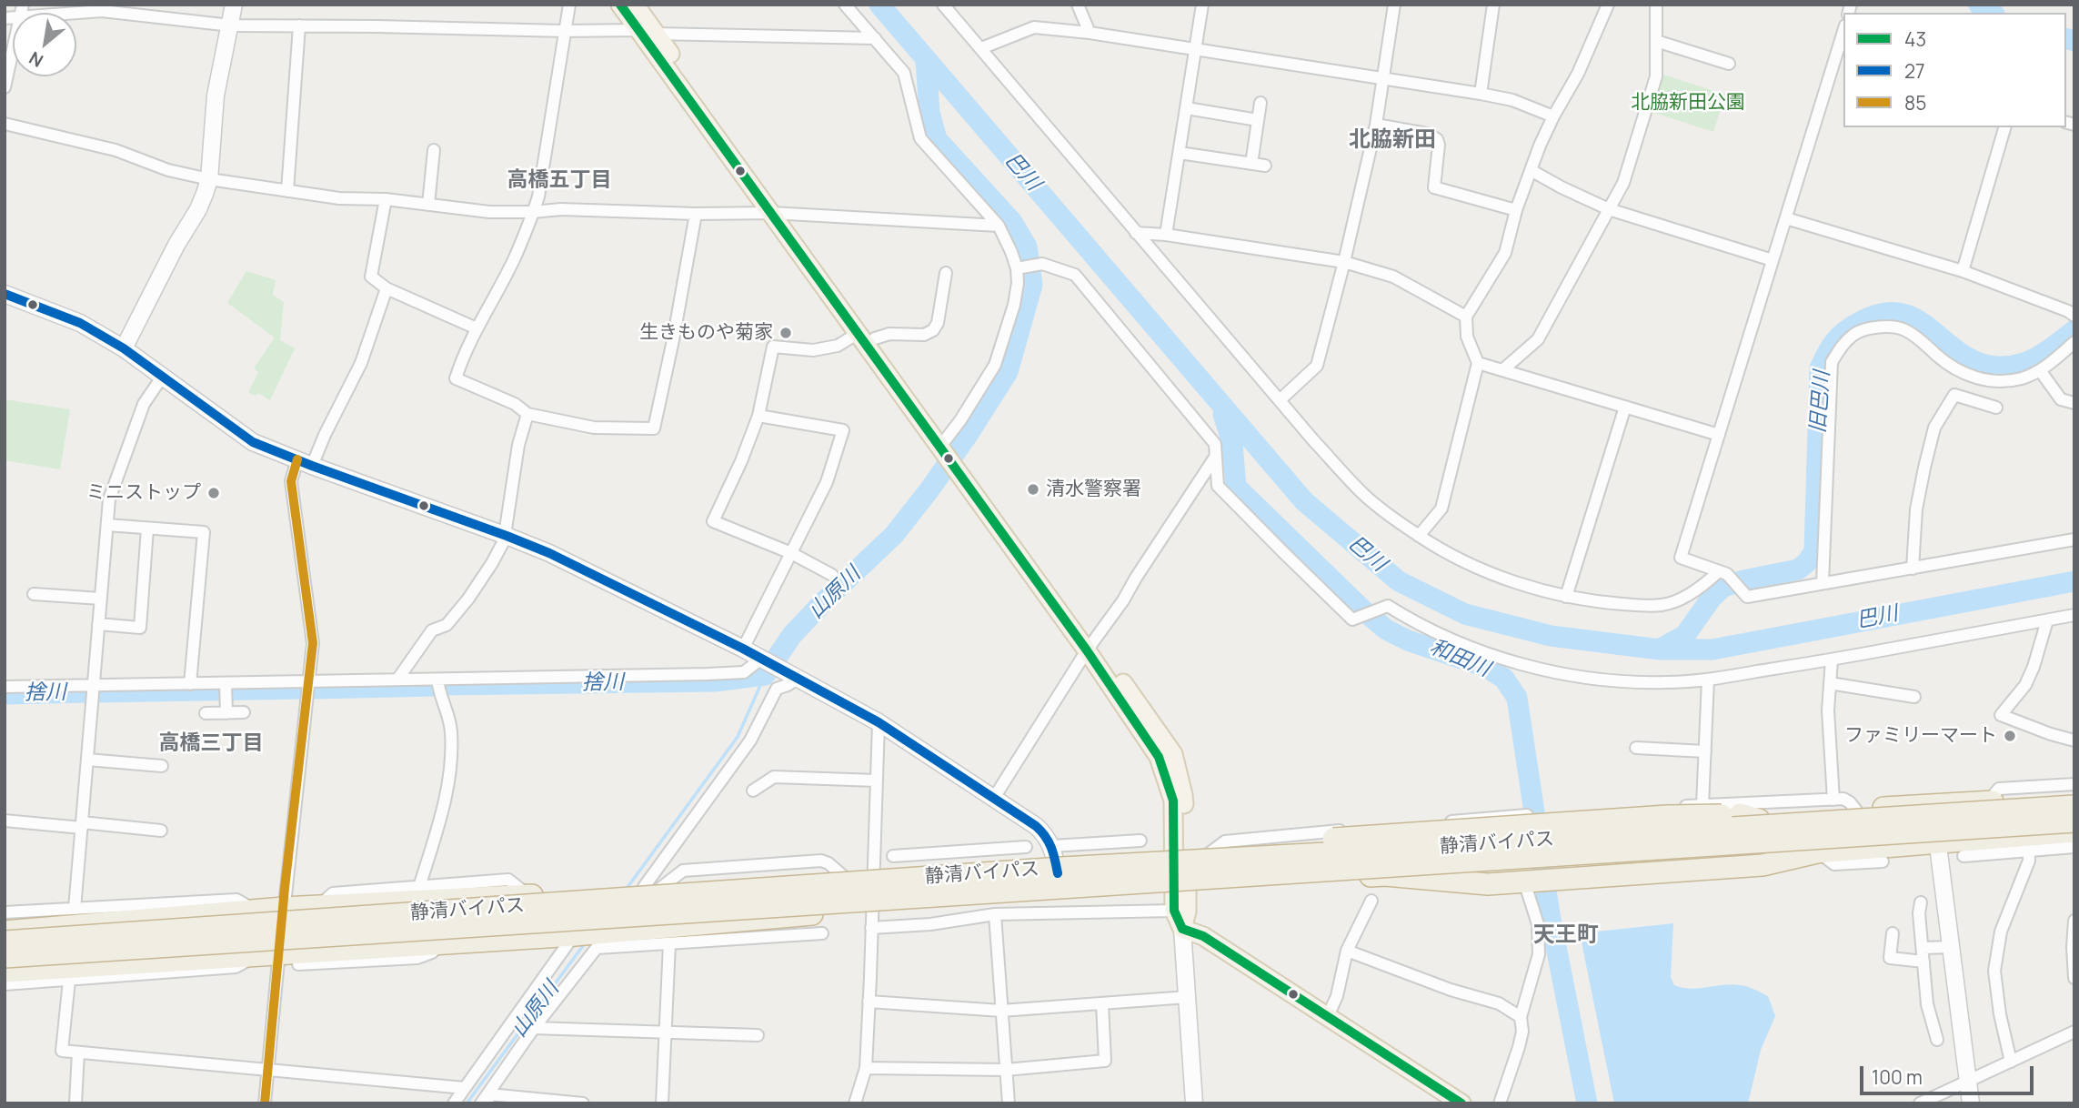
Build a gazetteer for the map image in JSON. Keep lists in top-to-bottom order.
{
  "streets": {
    "highway": ["静清バイパス"]
  },
  "districts": [
    "北脇新田",
    "高橋五丁目",
    "高橋三丁目",
    "天王町"
  ],
  "water": [
    "巴川",
    "旧巴川",
    "山原川",
    "和田川",
    "捨川"
  ],
  "parks": ["北脇新田公園"],
  "places": [
    "生きものや菊家",
    "清水警察署",
    "ミニストップ",
    "ファミリーマート"
  ],
  "lines": ["transit line 43", "transit line 27", "transit line 85"],
  "legend": ["43", "27", "85"],
  "scale_bar": "100 m",
  "north": "bottom left"
}
